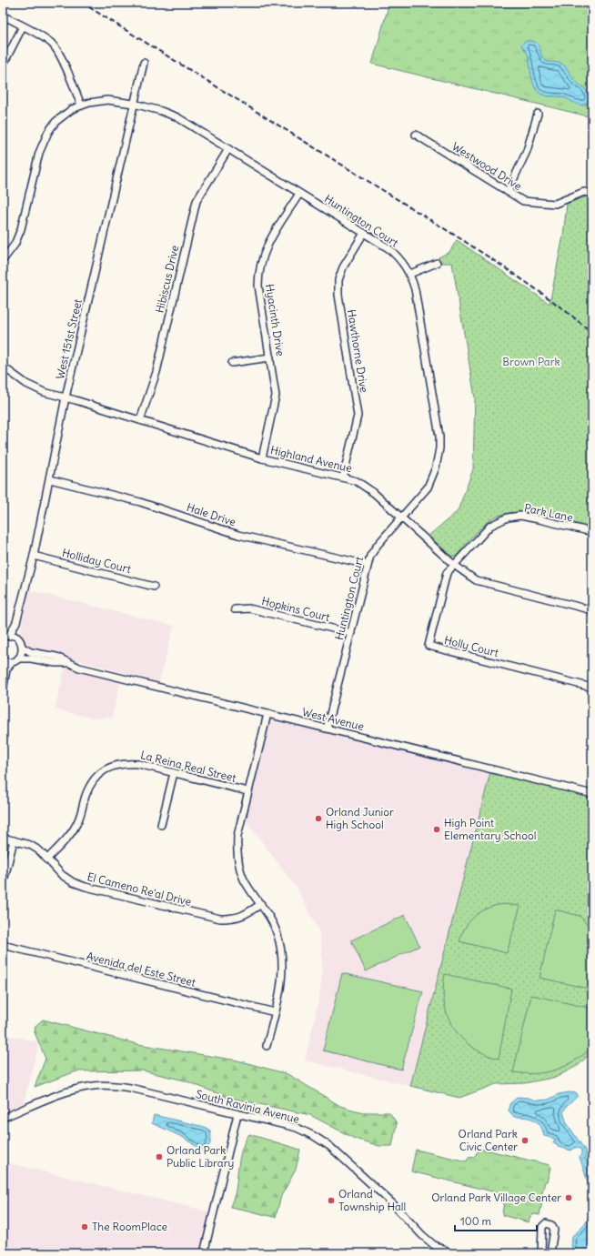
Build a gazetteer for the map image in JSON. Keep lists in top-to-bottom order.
{
  "streets": {
    "street": [
      "Westwood Drive",
      "Huntington Court",
      "Hibiscus Drive",
      "Hyacinth Drive",
      "West 151st Street",
      "Hawthorne Drive",
      "Highland Avenue",
      "Park Lane",
      "Hale Drive",
      "Holliday Court",
      "Hopkins Court",
      "Holly Court",
      "West Avenue",
      "La Reina Real Street",
      "El Cameno Re'al Drive",
      "Avenida del Este Street",
      "South Ravinia Avenue"
    ]
  },
  "crossings": [
    ["Huntington Court", "Hibiscus Drive"],
    ["Huntington Court", "Hyacinth Drive"],
    ["Huntington Court", "West 151st Street"],
    ["Huntington Court", "Hawthorne Drive"],
    ["Huntington Court", "Highland Avenue"],
    ["Huntington Court", "Hale Drive"],
    ["Huntington Court", "Hopkins Court"],
    ["Huntington Court", "West Avenue"],
    ["Hibiscus Drive", "Highland Avenue"],
    ["Hyacinth Drive", "Highland Avenue"],
    ["West 151st Street", "Highland Avenue"],
    ["West 151st Street", "Hale Drive"],
    ["West 151st Street", "Holliday Court"],
    ["Hawthorne Drive", "Highland Avenue"],
    ["Highland Avenue", "Park Lane"],
    ["Highland Avenue", "Holly Court"],
    ["Park Lane", "Holly Court"],
    ["La Reina Real Street", "El Cameno Re'al Drive"]
  ],
  "parks": ["Brown Park"],
  "places": [
    "Orland Junior High School",
    "High Point Elementary School",
    "Orland Park Civic Center",
    "Orland Park Public Library",
    "Orland Park Village Center",
    "Orland Township Hall",
    "The RoomPlace"
  ],
  "scale_bar": "100 m"
}
